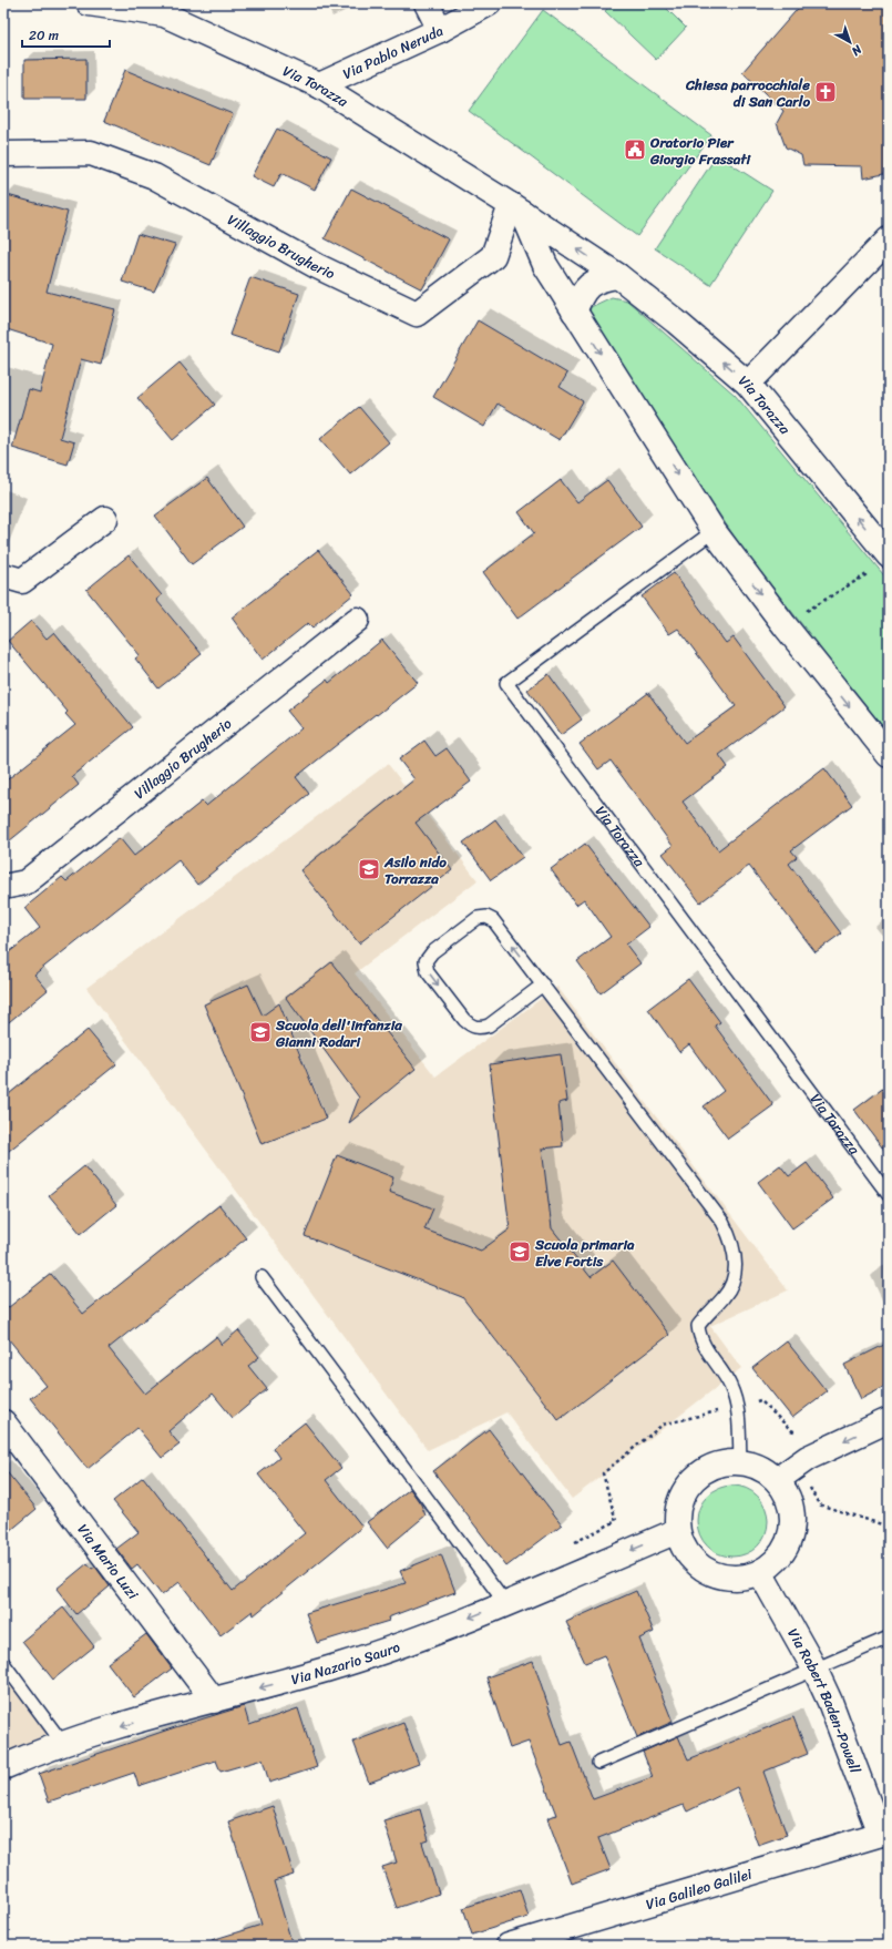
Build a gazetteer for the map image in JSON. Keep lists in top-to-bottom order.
{
  "streets": {
    "street": [
      "Via Pablo Neruda",
      "Via Torazza",
      "Villaggio Brugherio",
      "Via Mario Luzi",
      "Via Nazario Sauro",
      "Via Robert Baden-Powell",
      "Via Galileo Galilei"
    ]
  },
  "crossings": [
    ["Via Pablo Neruda", "Via Torazza"],
    ["Via Torazza", "Villaggio Brugherio"],
    ["Via Mario Luzi", "Via Nazario Sauro"],
    ["Via Nazario Sauro", "Via Robert Baden-Powell"],
    ["Via Robert Baden-Powell", "Via Galileo Galilei"]
  ],
  "one_way": ["Via Nazario Sauro"],
  "places": {
    "church": ["Chiesa parrocchiale di San Carlo"],
    "public building": ["Oratorio Pier Giorgio Frassati"],
    "school or university": ["Asilo nido Torrazza", "Scuola dell'infanzia Gianni Rodari", "Scuola primaria Elve Fortis"]
  },
  "scale_bar": "20 m",
  "north": "bottom right"
}
